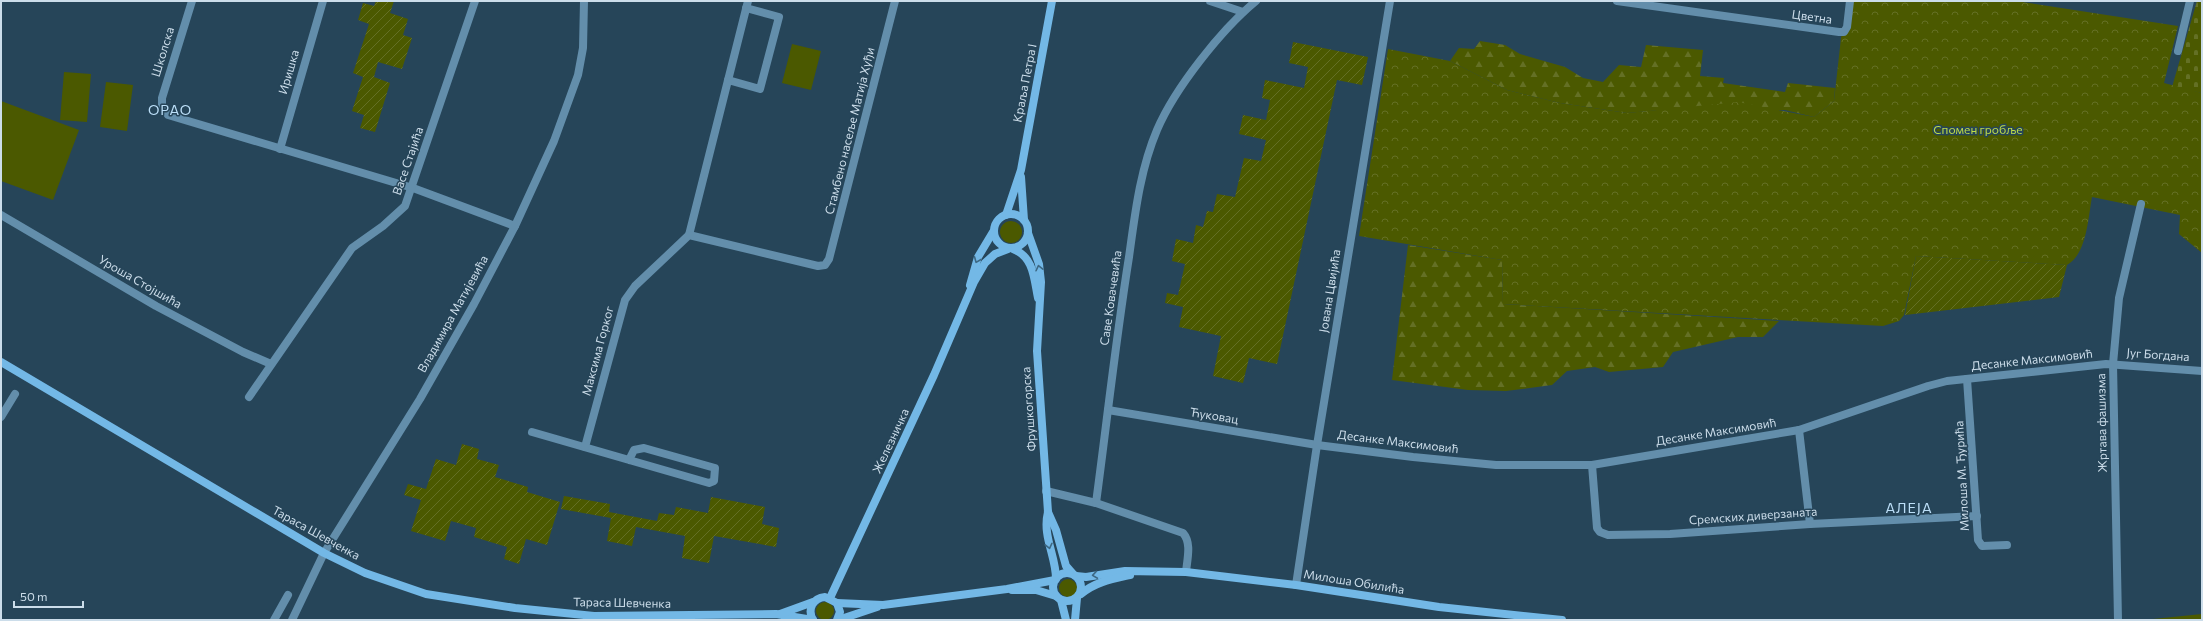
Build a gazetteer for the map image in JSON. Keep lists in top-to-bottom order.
{
  "streets": {
    "street": [
      "Цветна",
      "Школска",
      "Иришка",
      "Краља Петра I",
      "Стамбено насеље Матија Хуђи",
      "Васе Стајића",
      "Уроша Стојшића",
      "Јована Цвијића",
      "Саве Ковачевића",
      "Владимира Матијевића",
      "Максима Горког",
      "Југ Богдана",
      "Десанке Максимовић",
      "Фрушкогорска",
      "Ћуковац",
      "Жртава фашизма",
      "Железничка",
      "Милоша М. Ђурића",
      "Сремских диверзаната",
      "Тараса Шевченка",
      "Милоша Обилића"
    ]
  },
  "crossings": [
    ["Школска", "Иришка"],
    ["Краља Петра I", "Фрушкогорска"],
    ["Краља Петра I", "Железничка"],
    ["Стамбено насеље Матија Хуђи", "Максима Горког"],
    ["Васе Стајића", "Уроша Стојшића"],
    ["Јована Цвијића", "Десанке Максимовић"],
    ["Јована Цвијића", "Ћуковац"],
    ["Јована Цвијића", "Милоша Обилића"],
    ["Саве Ковачевића", "Ћуковац"],
    ["Владимира Матијевића", "Тараса Шевченка"],
    ["Југ Богдана", "Десанке Максимовић"],
    ["Југ Богдана", "Жртава фашизма"],
    ["Десанке Максимовић", "Ћуковац"],
    ["Десанке Максимовић", "Жртава фашизма"],
    ["Десанке Максимовић", "Милоша М. Ђурића"],
    ["Десанке Максимовић", "Сремских диверзаната"],
    ["Фрушкогорска", "Железничка"],
    ["Фрушкогорска", "Милоша Обилића"],
    ["Железничка", "Тараса Шевченка"],
    ["Милоша М. Ђурића", "Сремских диверзаната"]
  ],
  "districts": ["ОРАО", "АЛЕЈА"],
  "parks": ["Спомен гробље"],
  "scale_bar": "50 m"
}
